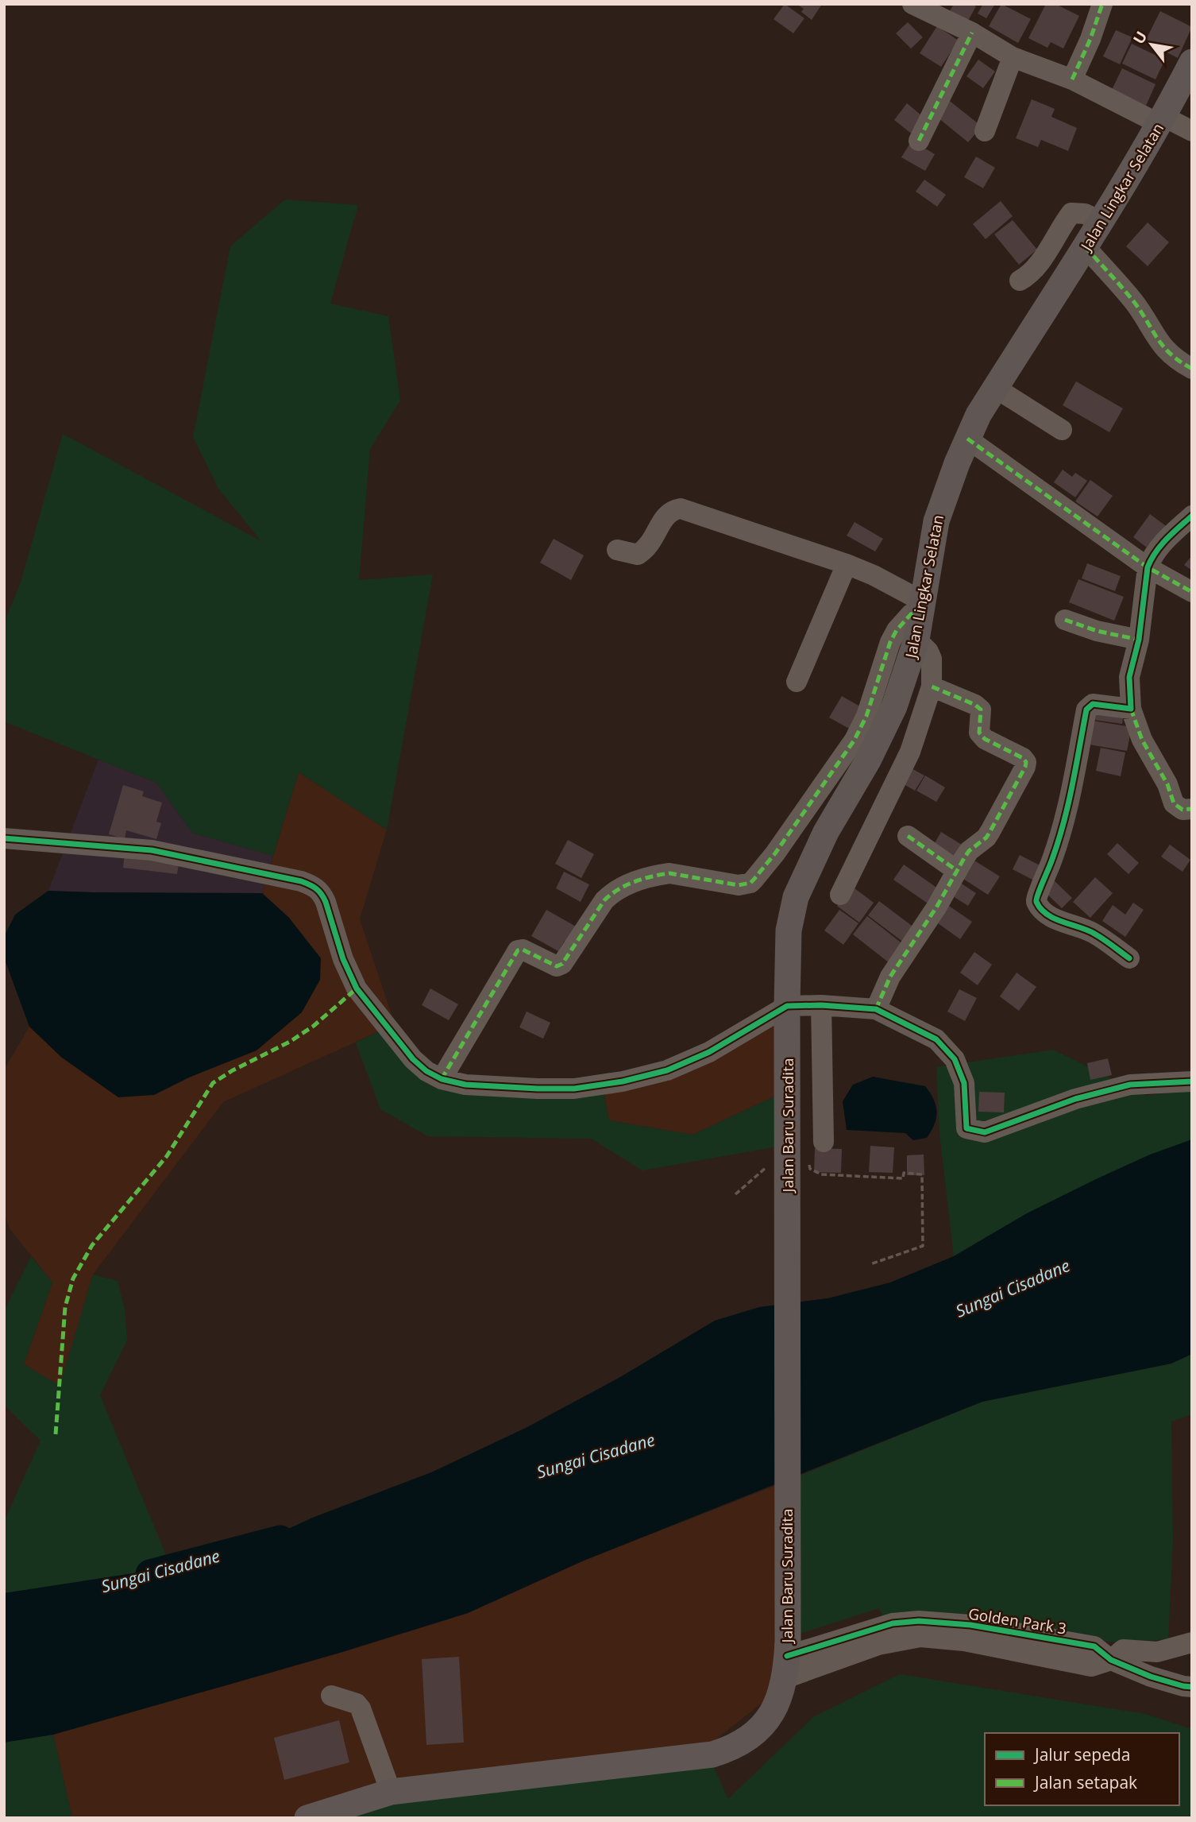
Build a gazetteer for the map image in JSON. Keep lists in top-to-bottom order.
{
  "streets": {
    "main road": ["Jalan Lingkar Selatan", "Jalan Baru Suradita"],
    "street": ["Golden Park 3"]
  },
  "crossings": [
    ["Jalan Lingkar Selatan", "Jalan Baru Suradita"],
    ["Jalan Baru Suradita", "Golden Park 3"]
  ],
  "water": ["Sungai Cisadane"],
  "legend": ["Jalur sepeda", "Jalan setapak"],
  "north": "top left"
}
